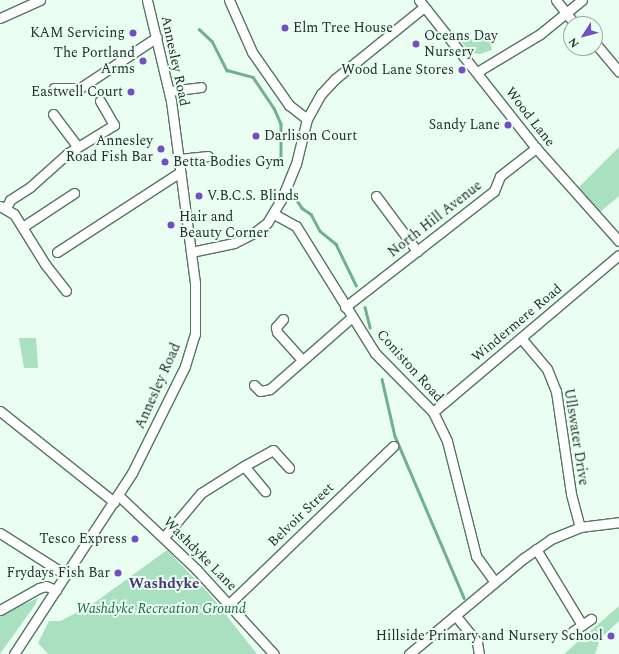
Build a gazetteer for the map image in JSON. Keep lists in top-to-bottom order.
{
  "streets": {
    "street": [
      "Annesley Road",
      "Wood Lane",
      "North Hill Avenue",
      "Windermere Road",
      "Coniston Road",
      "Ullswater Drive",
      "Belvoir Street",
      "Washdyke Lane"
    ]
  },
  "crossings": [
    ["Annesley Road", "Washdyke Lane"],
    ["Wood Lane", "North Hill Avenue"],
    ["North Hill Avenue", "Coniston Road"],
    ["Windermere Road", "Coniston Road"],
    ["Windermere Road", "Ullswater Drive"],
    ["Belvoir Street", "Washdyke Lane"]
  ],
  "districts": ["Washdyke"],
  "parks": ["Washdyke Recreation Ground"],
  "places": [
    "Elm Tree House",
    "KAM Servicing",
    "Oceans Day Nursery",
    "The Portland Arms",
    "Wood Lane Stores",
    "Eastwell Court",
    "Sandy Lane",
    "Darlison Court",
    "Annesley Road Fish Bar",
    "Betta Bodies Gym",
    "V.B.C.S. Blinds",
    "Hair and Beauty Corner",
    "Tesco Express",
    "Frydays Fish Bar",
    "Hillside Primary and Nursery School"
  ],
  "north": "bottom left"
}
